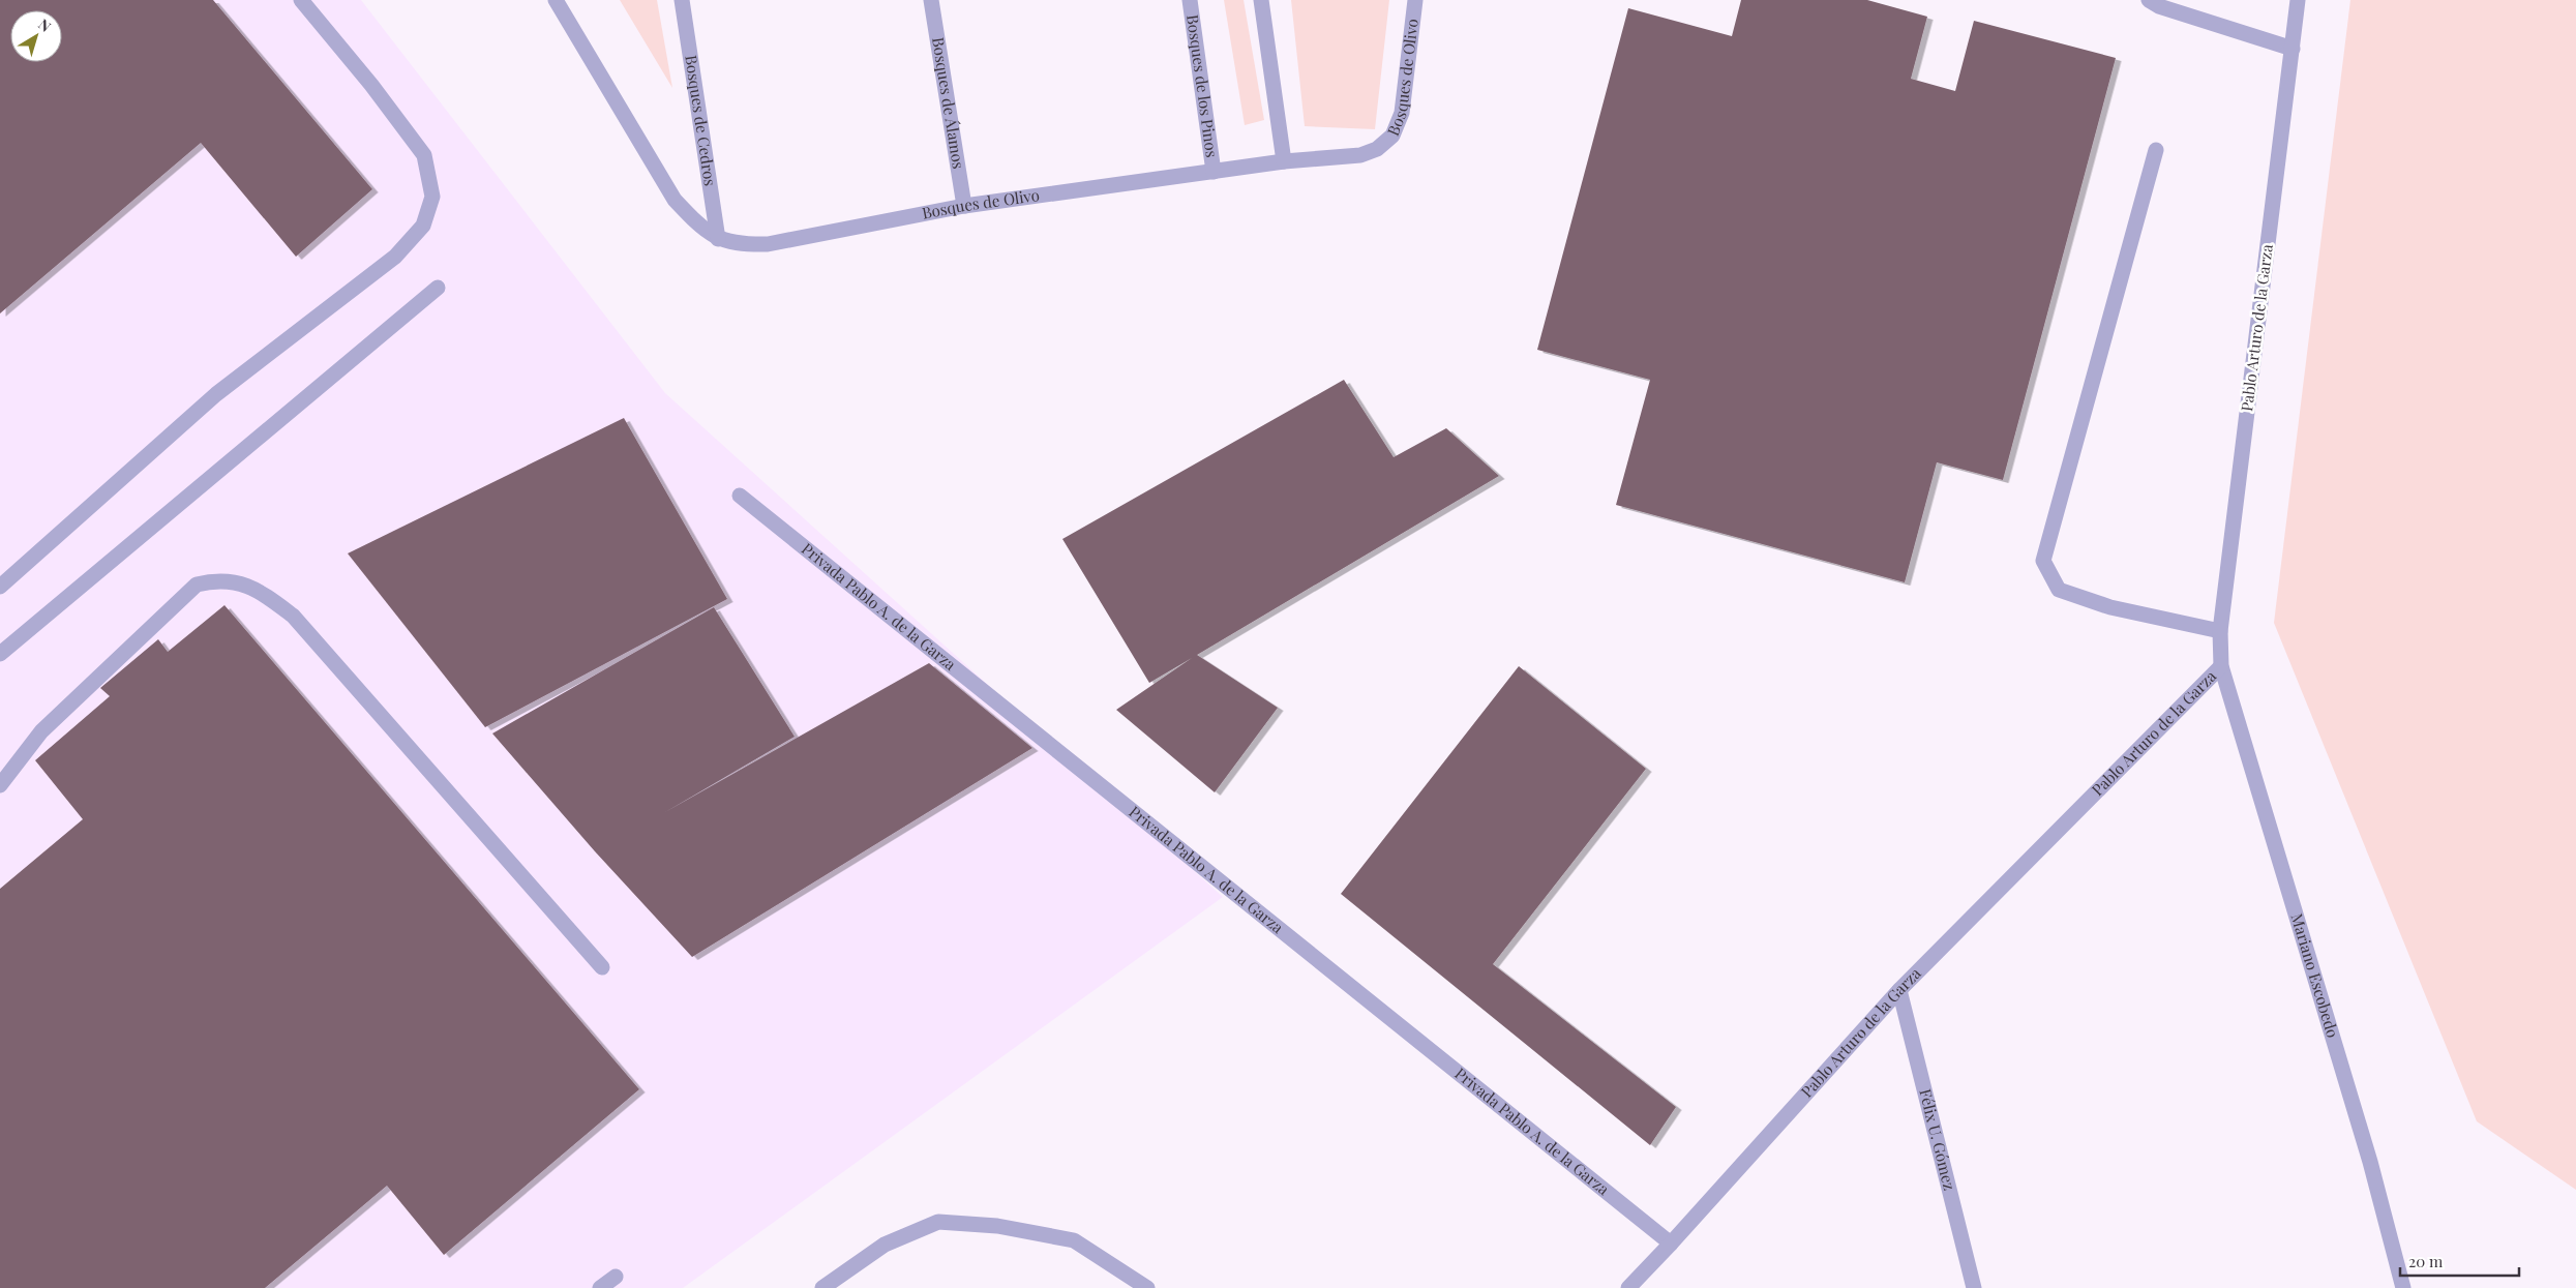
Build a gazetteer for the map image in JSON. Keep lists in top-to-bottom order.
{
  "streets": {
    "street": [
      "Bosques de Olivo",
      "Bosques de los Pinos",
      "Bosques de Álamos",
      "Bosques de Cedros",
      "Pablo Arturo de la Garza",
      "Privada Pablo A. de la Garza",
      "Mariano Escobedo",
      "Félix U. Gómez"
    ]
  },
  "crossings": [
    ["Bosques de Olivo", "Bosques de los Pinos"],
    ["Bosques de Olivo", "Bosques de Álamos"],
    ["Bosques de Olivo", "Bosques de Cedros"],
    ["Pablo Arturo de la Garza", "Privada Pablo A. de la Garza"],
    ["Pablo Arturo de la Garza", "Mariano Escobedo"],
    ["Pablo Arturo de la Garza", "Félix U. Gómez"]
  ],
  "scale_bar": "20 m",
  "north": "top right"
}
